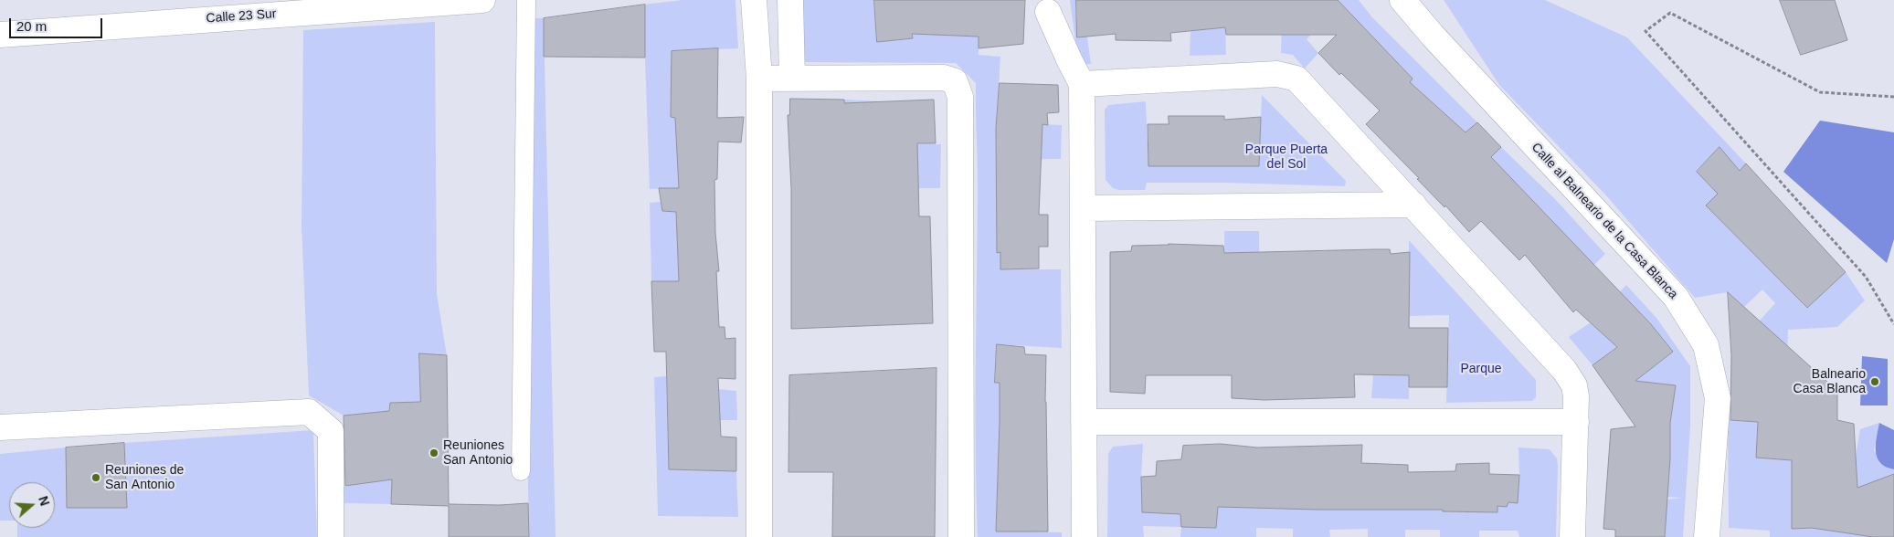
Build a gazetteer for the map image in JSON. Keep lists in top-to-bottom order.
{
  "streets": {
    "street": ["Calle 23 Sur", "Calle al Balneario de la Casa Blanca"]
  },
  "parks": ["Parque Puerta del Sol", "Parque"],
  "places": ["Balneario Casa Blanca", "Reuniones San Antonio", "Reuniones de San Antonio"],
  "scale_bar": "20 m",
  "north": "right"
}
